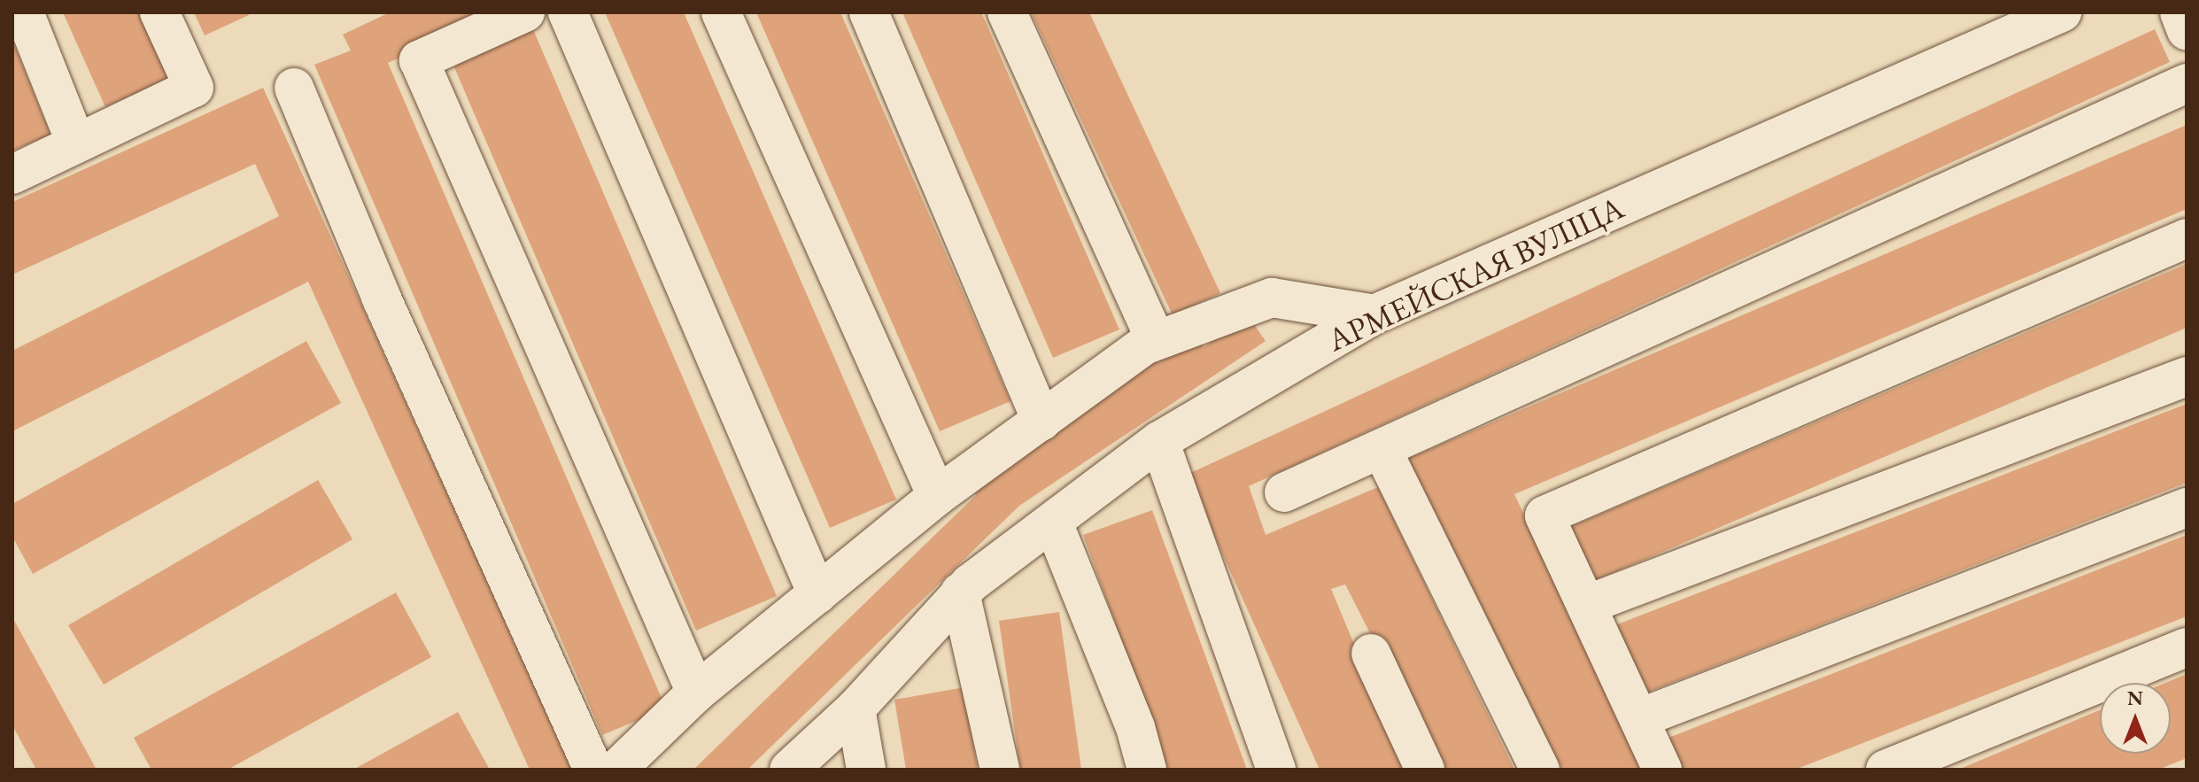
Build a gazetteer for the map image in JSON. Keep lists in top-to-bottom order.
{
  "streets": {
    "street": ["АРМЕЙСКАЯ ВУЛІЦА"]
  },
  "north": "top"
}
